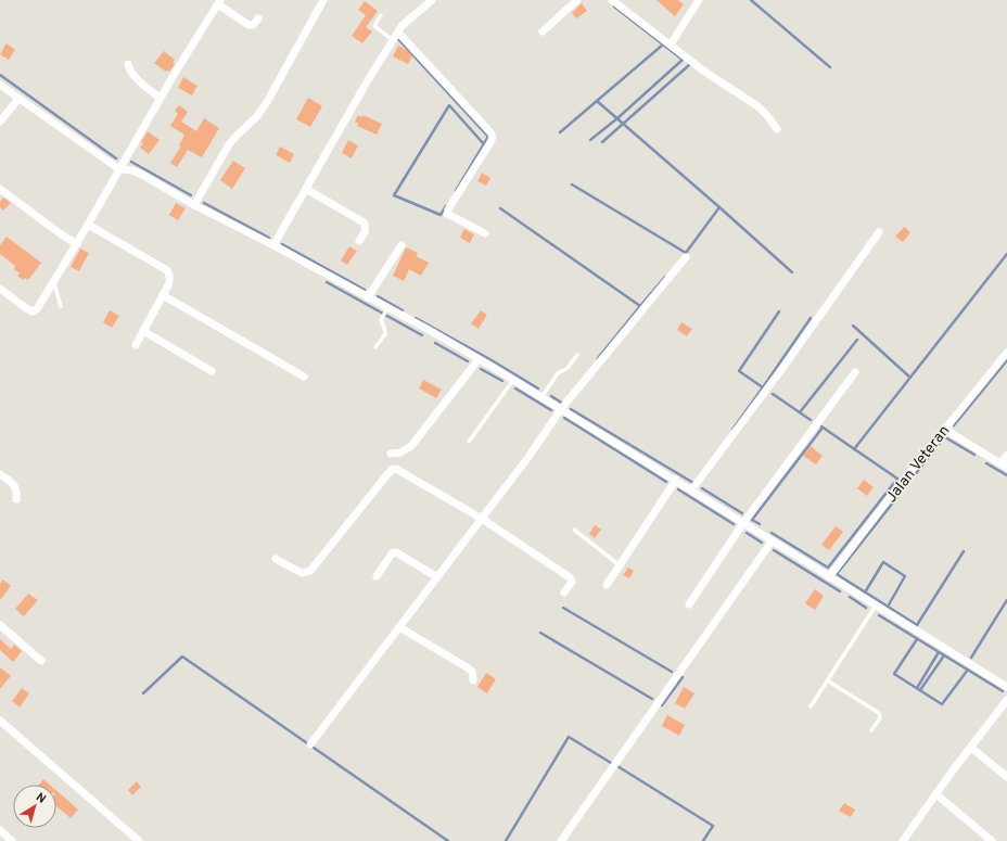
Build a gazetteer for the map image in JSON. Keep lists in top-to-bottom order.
{
  "streets": {
    "street": ["Jalan Veteran"]
  },
  "north": "top right"
}
